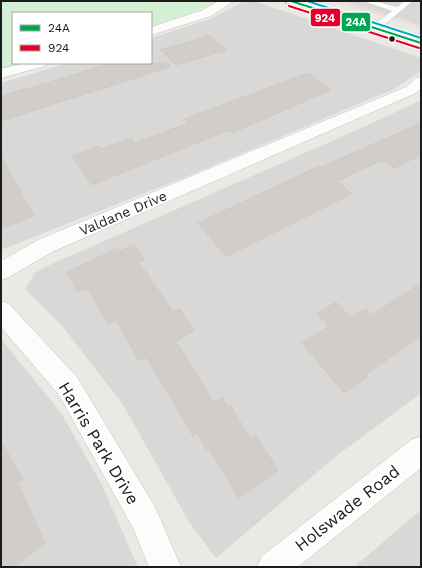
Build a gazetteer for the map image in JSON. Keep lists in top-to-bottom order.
{
  "streets": {
    "street": ["Valdane Drive", "Harris Park Drive", "Holswade Road"]
  },
  "lines": ["transit line 24A", "transit line 924"],
  "legend": ["24A", "924"]
}
